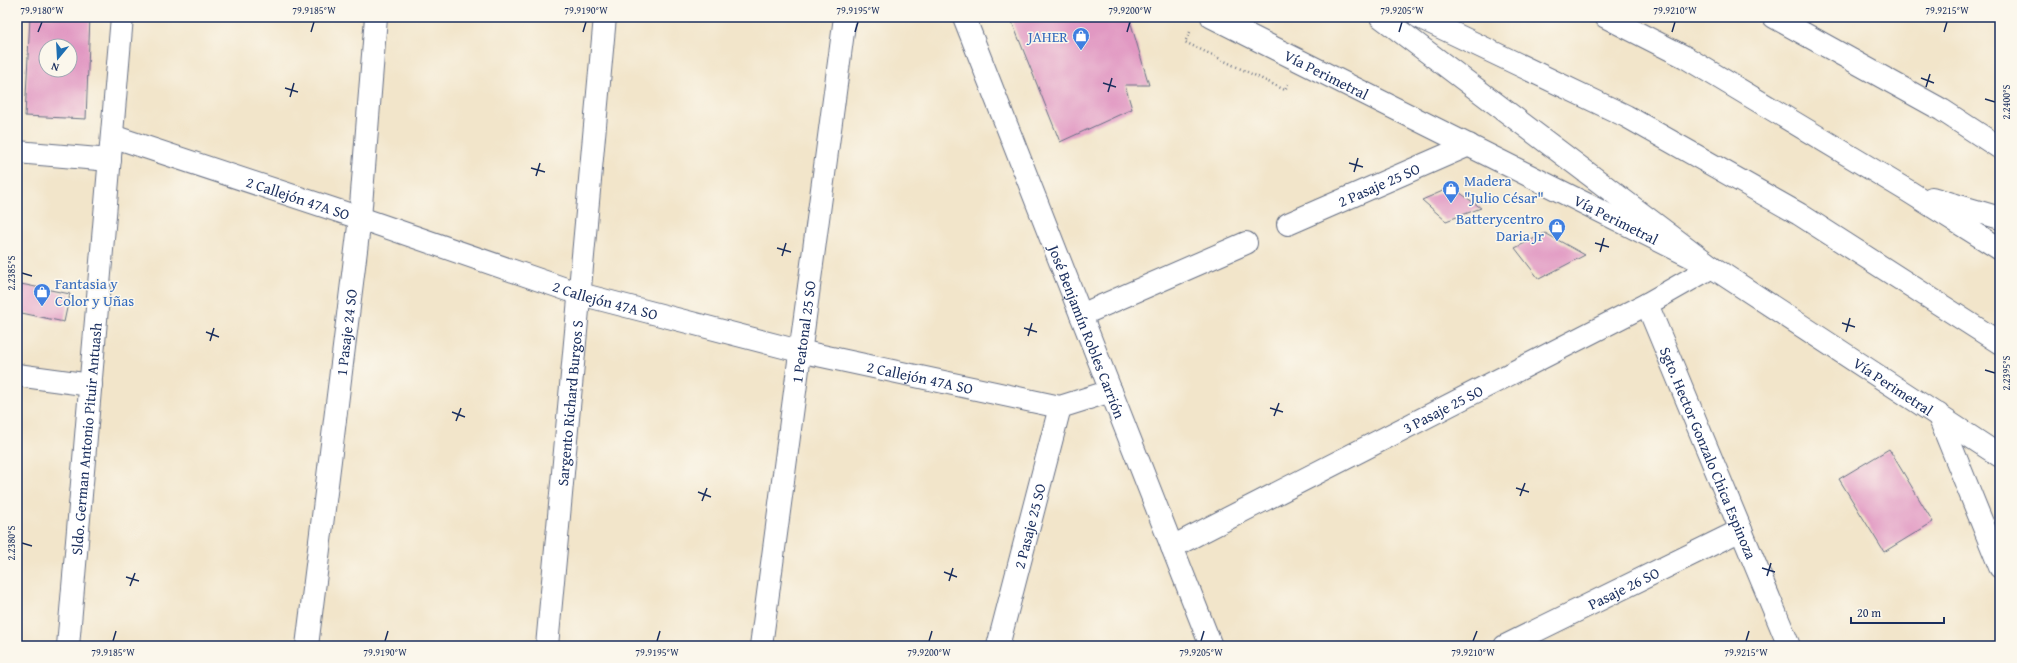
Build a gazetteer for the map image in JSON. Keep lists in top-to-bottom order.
{
  "streets": {
    "main road": [
      "Vía Perimetral",
      "2 Pasaje 25 SO",
      "2 Callejón 47A SO",
      "1 Peatonal 25 SO",
      "José Benjamín Robles Carrión",
      "1 Pasaje 24 SO",
      "Sargento Richard Burgos S",
      "3 Pasaje 25 SO",
      "Sldo. German Antonio Pituir Antuash",
      "Sgto. Hector Gonzalo Chica Espinoza",
      "Pasaje 26 SO"
    ]
  },
  "crossings": [
    ["Vía Perimetral", "2 Pasaje 25 SO"],
    ["Vía Perimetral", "3 Pasaje 25 SO"],
    ["2 Pasaje 25 SO", "2 Callejón 47A SO"],
    ["2 Callejón 47A SO", "1 Peatonal 25 SO"],
    ["2 Callejón 47A SO", "José Benjamín Robles Carrión"],
    ["2 Callejón 47A SO", "1 Pasaje 24 SO"],
    ["2 Callejón 47A SO", "Sargento Richard Burgos S"],
    ["2 Callejón 47A SO", "Sldo. German Antonio Pituir Antuash"],
    ["José Benjamín Robles Carrión", "3 Pasaje 25 SO"],
    ["3 Pasaje 25 SO", "Sgto. Hector Gonzalo Chica Espinoza"],
    ["Sgto. Hector Gonzalo Chica Espinoza", "Pasaje 26 SO"]
  ],
  "places": {
    "shop": [
      "JAHER",
      "Madera \"Julio César\"",
      "Batterycentro Daria Jr",
      "Fantasia y Color y Uñas"
    ]
  },
  "scale_bar": "20 m",
  "north": "bottom",
  "coordinates": [
    "79.9180°W",
    "79.9185°W",
    "79.9190°W",
    "79.9195°W",
    "79.9200°W",
    "79.9205°W",
    "79.9210°W",
    "79.9215°W",
    "2.2400°S",
    "2.2385°S",
    "2.2395°S",
    "2.2380°S"
  ]
}
